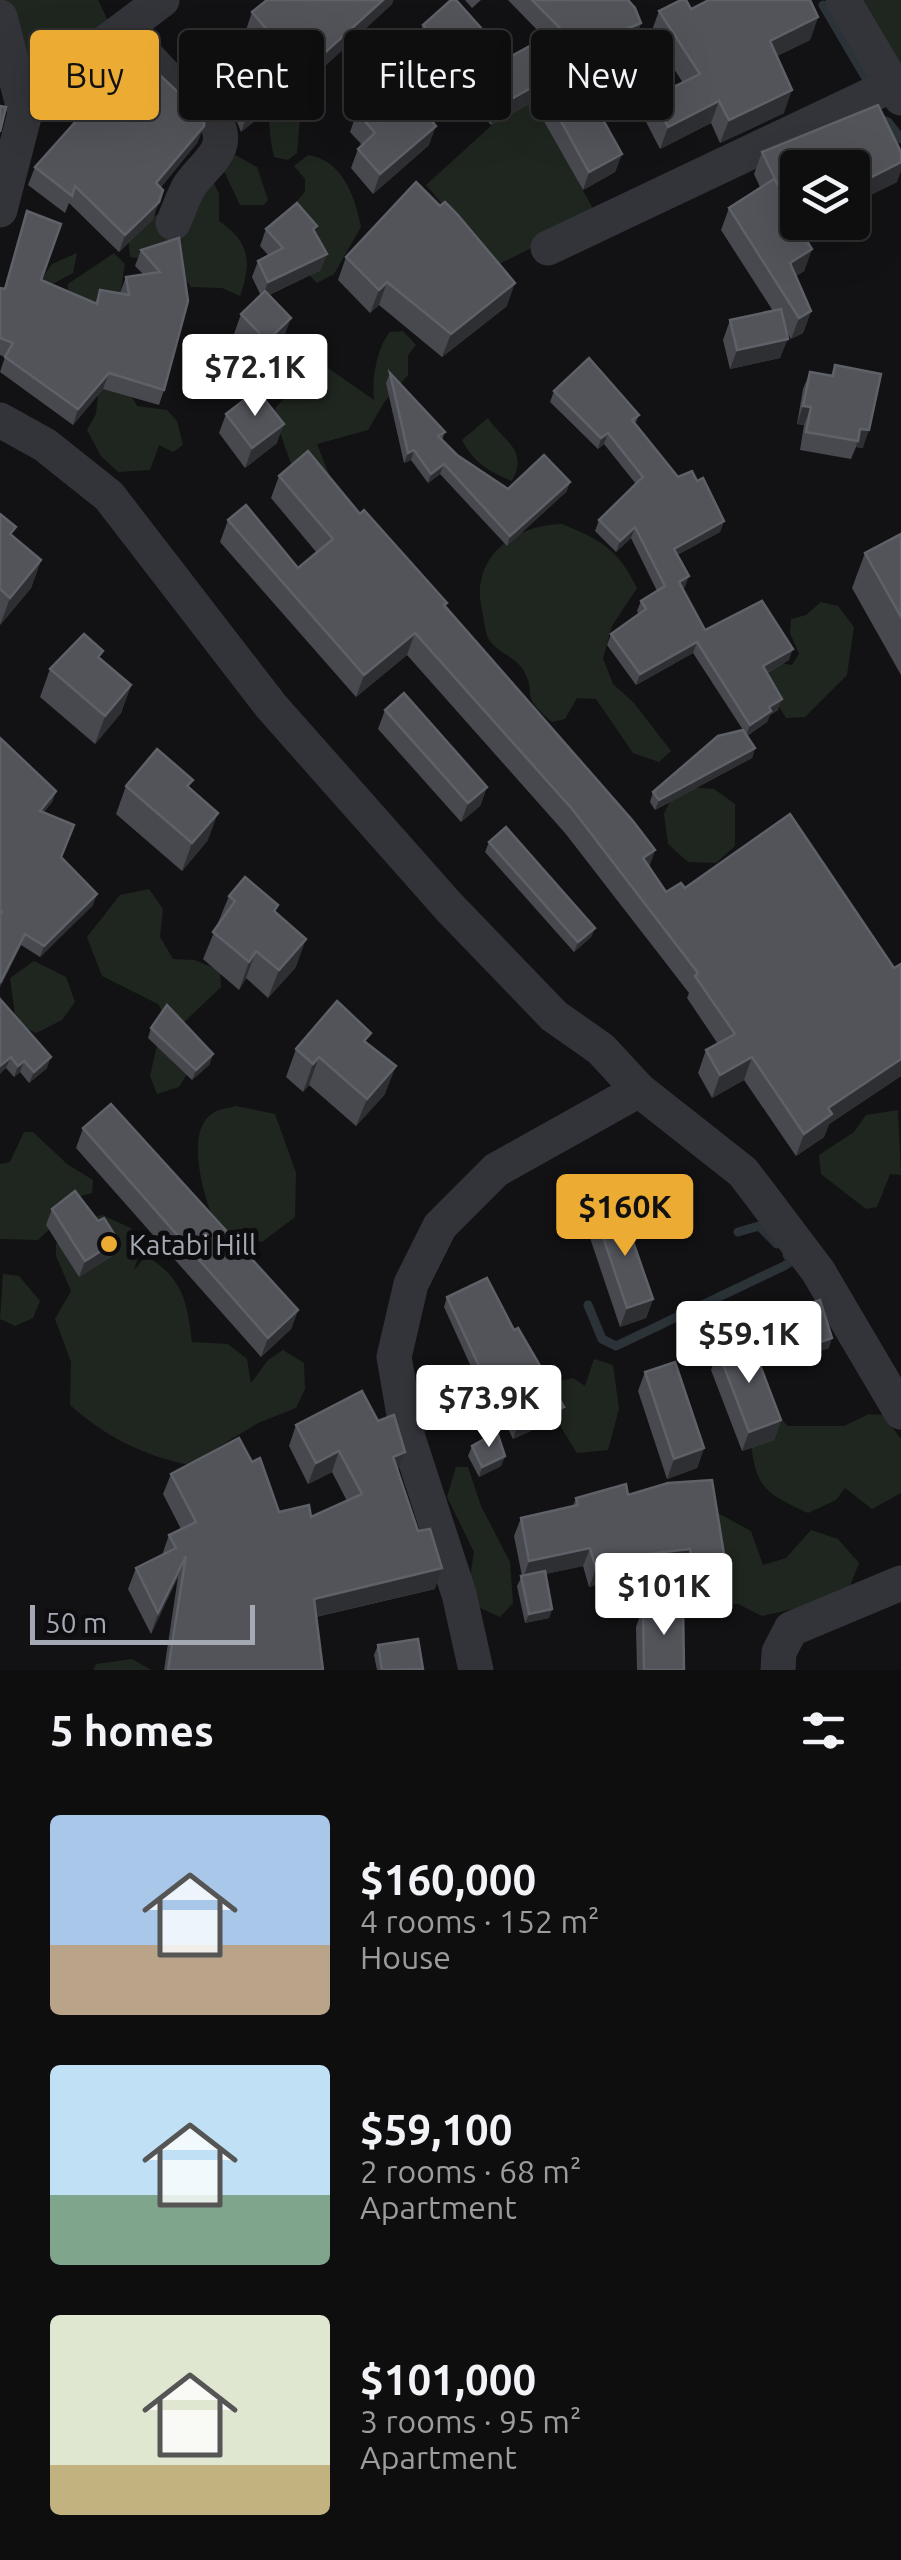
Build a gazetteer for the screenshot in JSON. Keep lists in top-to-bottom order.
{
  "places": ["Katabi Hill"],
  "scale_bar": "50 m",
  "page": {
    "chip": [
      "Buy",
      "Rent",
      "Filters",
      "New"
    ],
    "price": [
      "$72.1K",
      "$160K",
      "$59.1K",
      "$73.9K",
      "$101K"
    ],
    "scale": "50 m",
    "heading": "5 homes",
    "list": [
      {
        "name": "$160,000",
        "note": "4 rooms · 152 m² · House"
      },
      {
        "name": "$59,100",
        "note": "2 rooms · 68 m² · Apartment"
      },
      {
        "name": "$101,000",
        "note": "3 rooms · 95 m² · Apartment"
      }
    ]
  }
}
